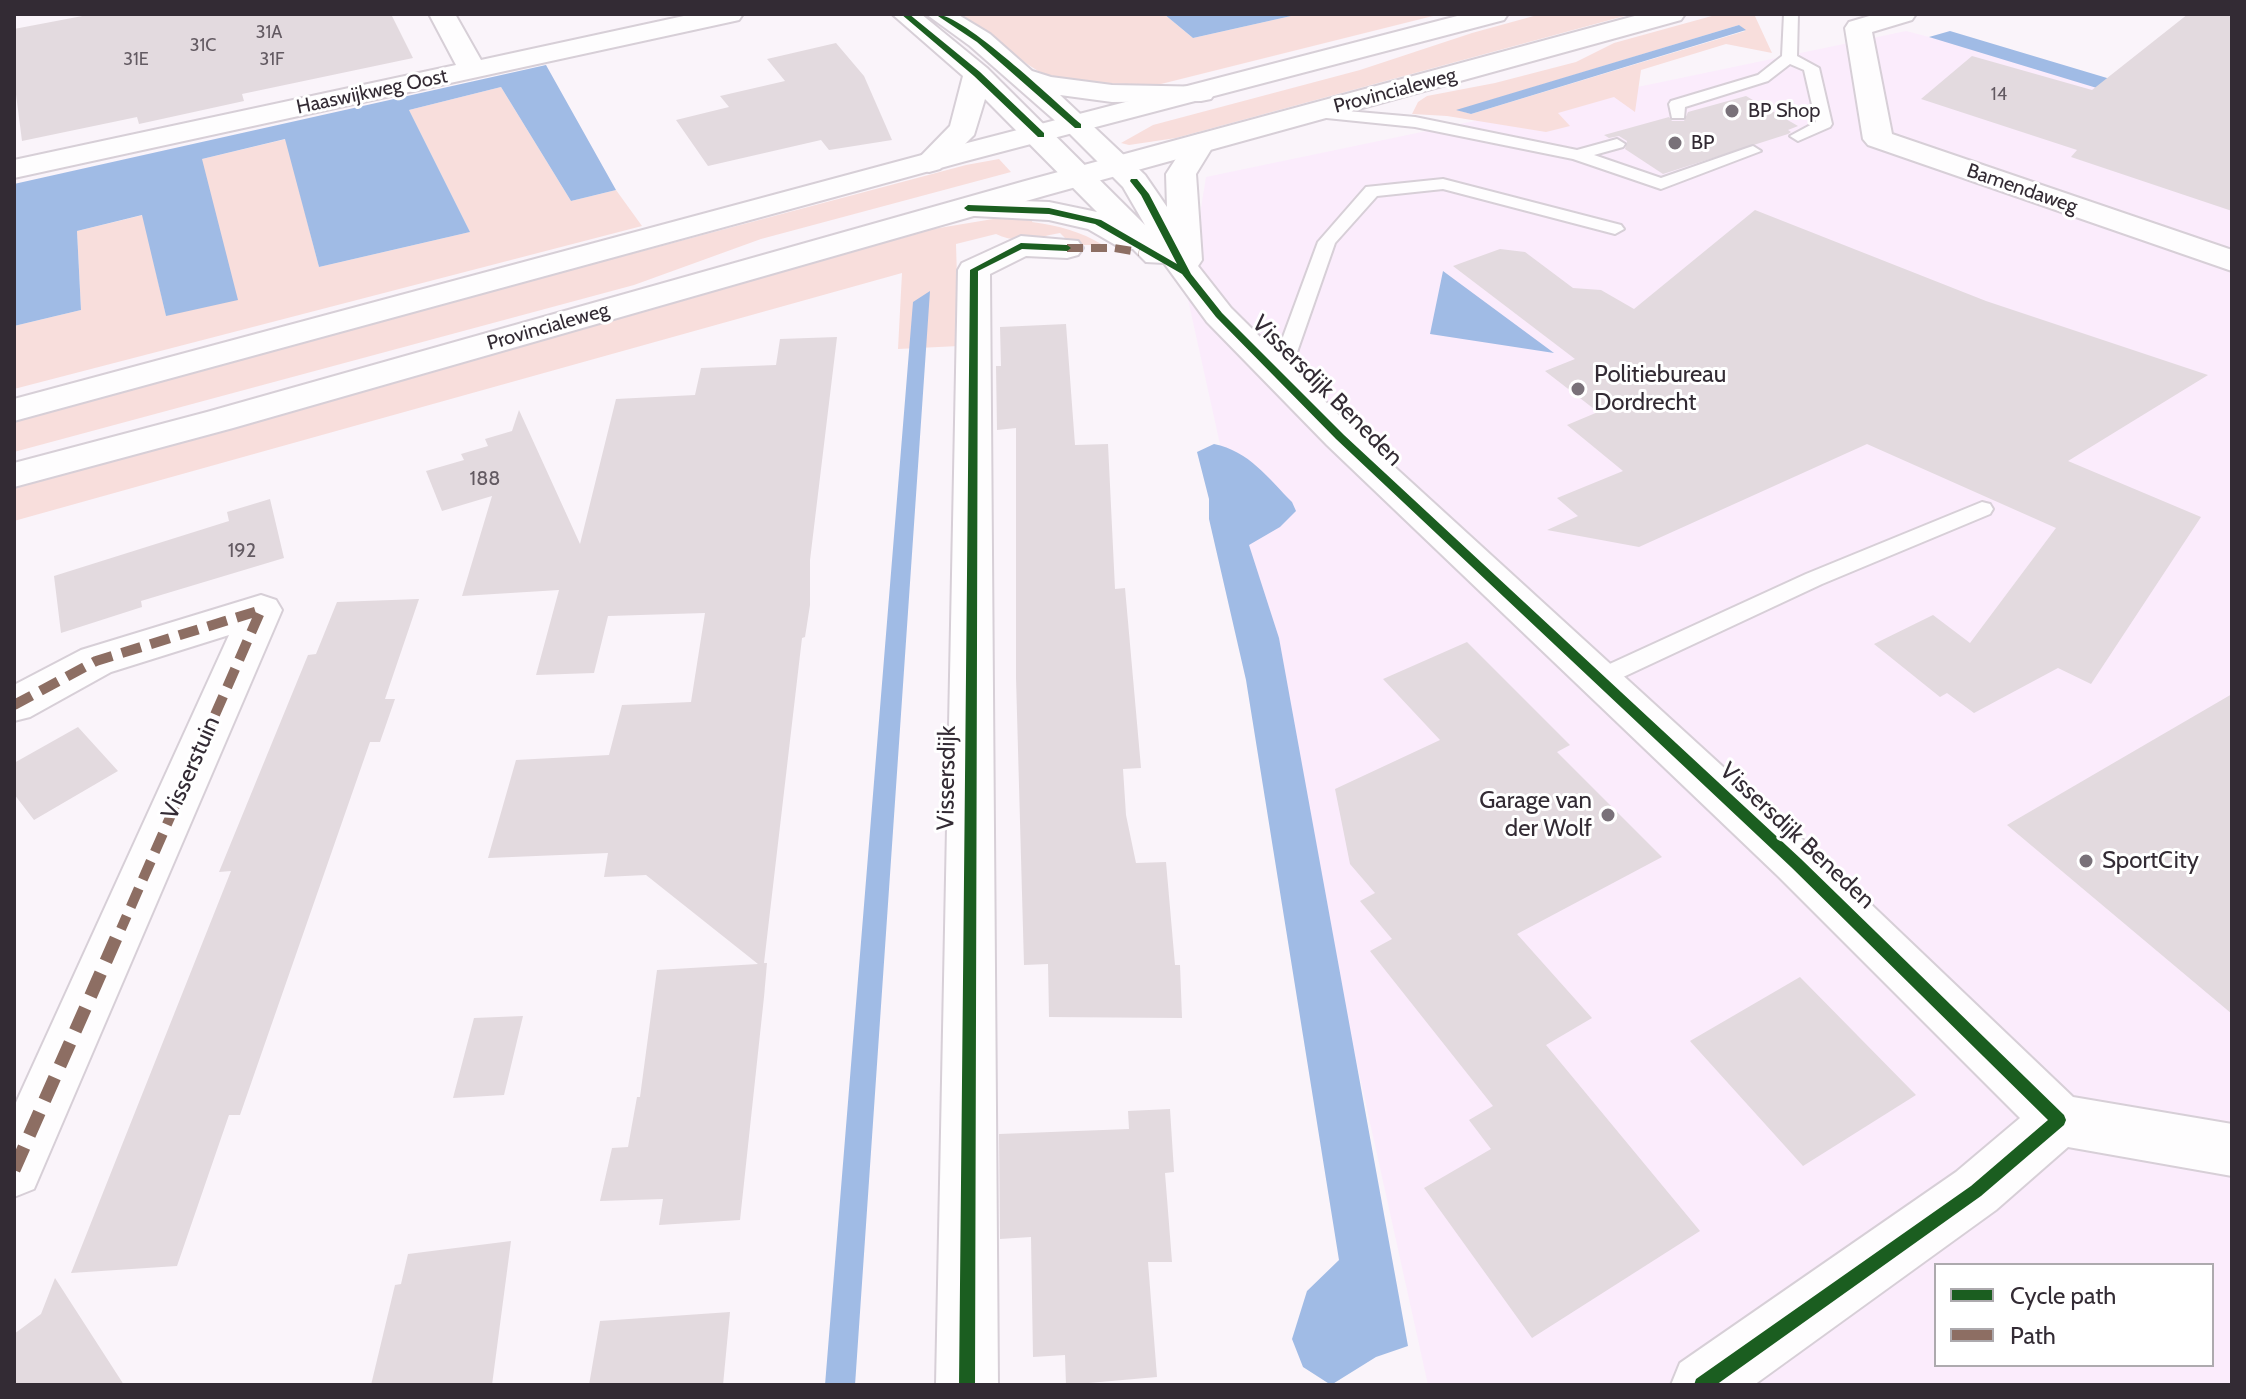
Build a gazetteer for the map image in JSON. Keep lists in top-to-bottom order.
{
  "streets": {
    "street": [
      "Provincialeweg",
      "Haaswijkweg Oost",
      "Bamendaweg",
      "Vissersdijk Beneden",
      "Visserstuin",
      "Vissersdijk"
    ]
  },
  "crossings": [
    ["Provincialeweg", "Vissersdijk Beneden"]
  ],
  "places": [
    "BP Shop",
    "BP",
    "Politiebureau Dordrecht",
    "Garage van der Wolf",
    "SportCity"
  ],
  "house_numbers": [
    "31A",
    "31C",
    "31E",
    "31F",
    "14",
    "188",
    "192"
  ],
  "legend": ["Cycle path", "Path"]
}
